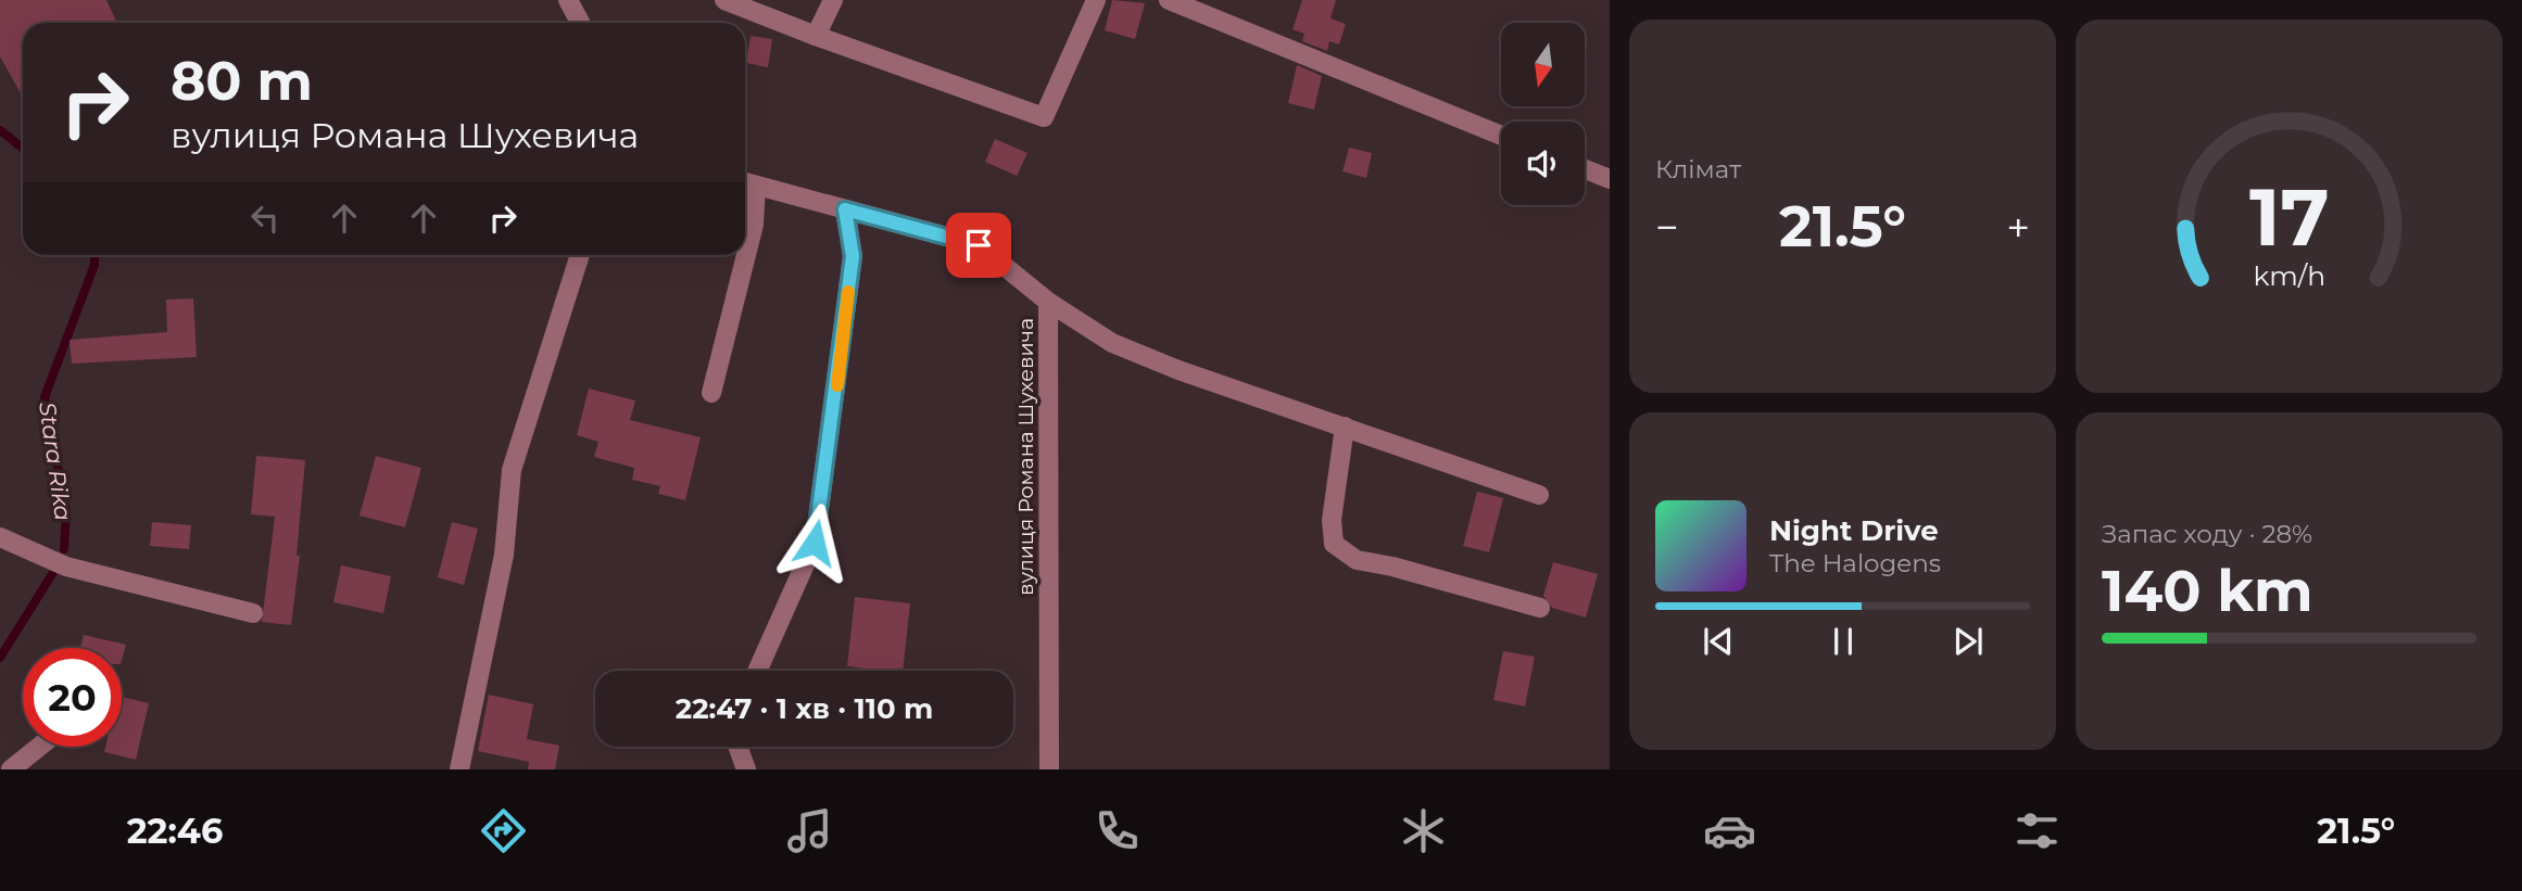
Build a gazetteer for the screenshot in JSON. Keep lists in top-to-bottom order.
{
  "streets": {
    "street": ["вулиця Романа Шухевича"]
  },
  "water": ["Stara Rika"],
  "north": "bottom",
  "page": {
    "tile": [
      "Клімат",
      ["Запас ходу · 28%", "140 km"]
    ],
    "turn": ["80 m", "вулиця Романа Шухевича"],
    "heat": ["−", "21.5°", "+"],
    "song": ["Night Drive", "The Halogens"],
    "limit": "20",
    "trip": "22:47 · 1 хв · 110 m",
    "tabs": ["22:46", "21.5°"],
    "gauge": ["17", "km/h"]
  }
}
